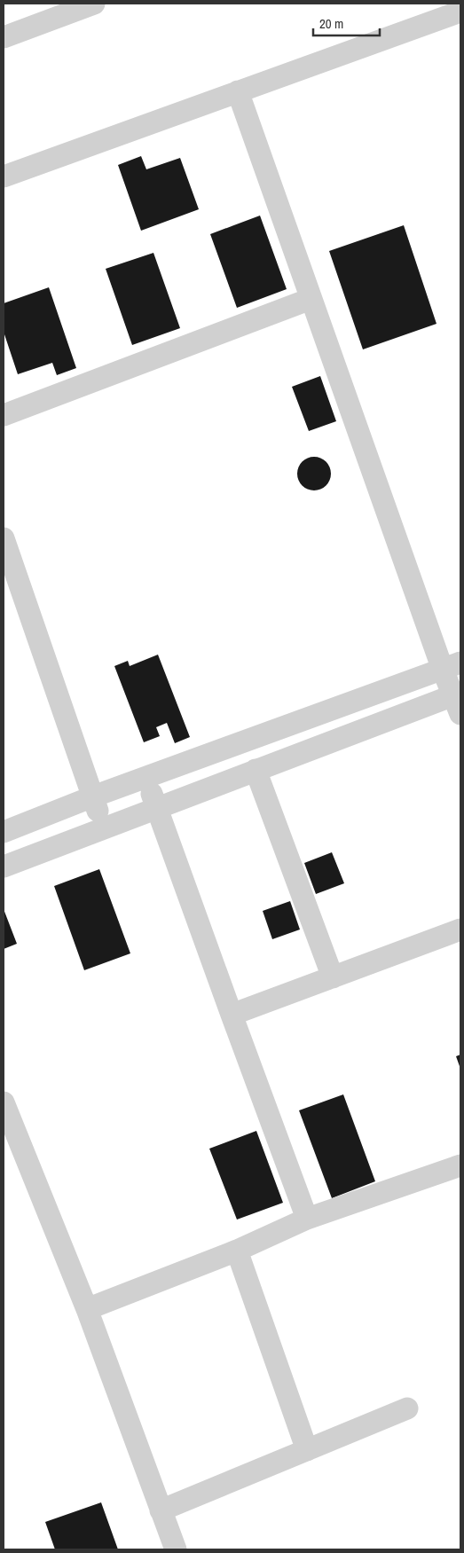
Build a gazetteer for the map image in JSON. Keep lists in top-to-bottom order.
{
  "scale_bar": "20 m"
}
